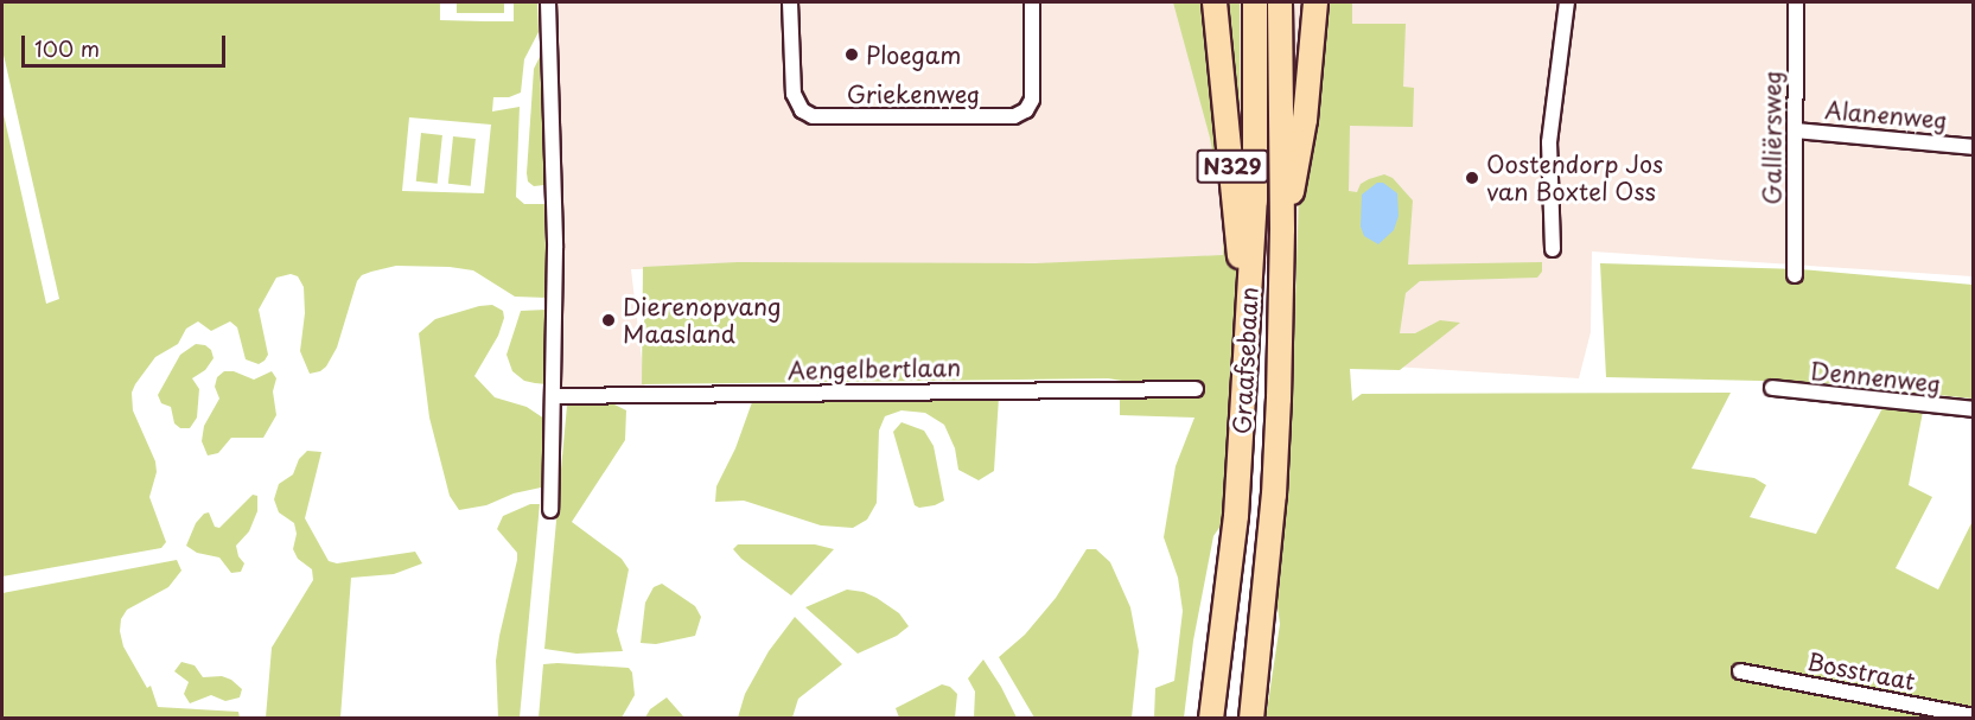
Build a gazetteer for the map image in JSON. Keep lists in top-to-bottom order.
{
  "streets": {
    "main road": ["N329", "Graafsebaan"],
    "street": [
      "Griekenweg",
      "Alanenweg",
      "Galliërsweg",
      "Aengelbertlaan",
      "Dennenweg",
      "Bosstraat"
    ]
  },
  "crossings": [
    ["Alanenweg", "Galliërsweg"],
    ["N329", "Graafsebaan"]
  ],
  "places": ["Ploegam", "Oostendorp Jos van Boxtel Oss", "Dierenopvang Maasland"],
  "scale_bar": "100 m"
}
